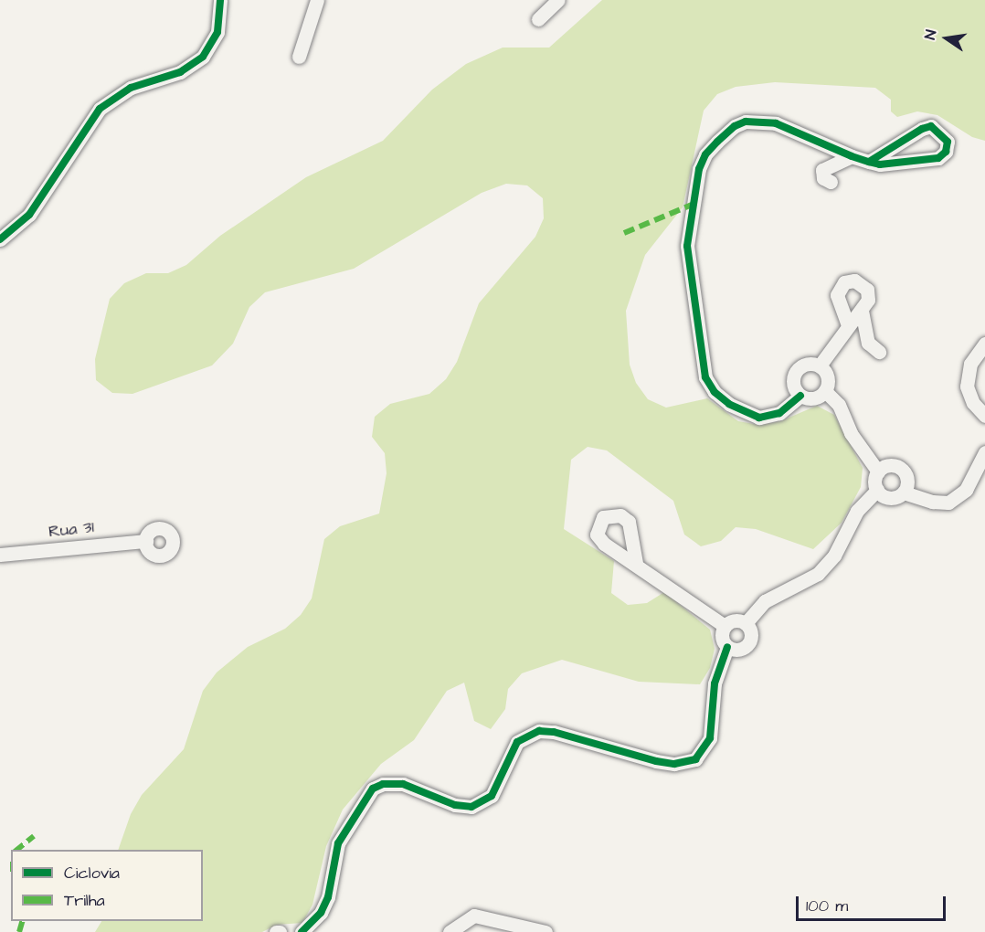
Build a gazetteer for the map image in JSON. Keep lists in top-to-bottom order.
{
  "streets": {
    "street": ["Rua 31"]
  },
  "legend": ["Ciclovia", "Trilha"],
  "scale_bar": "100 m",
  "north": "left"
}
